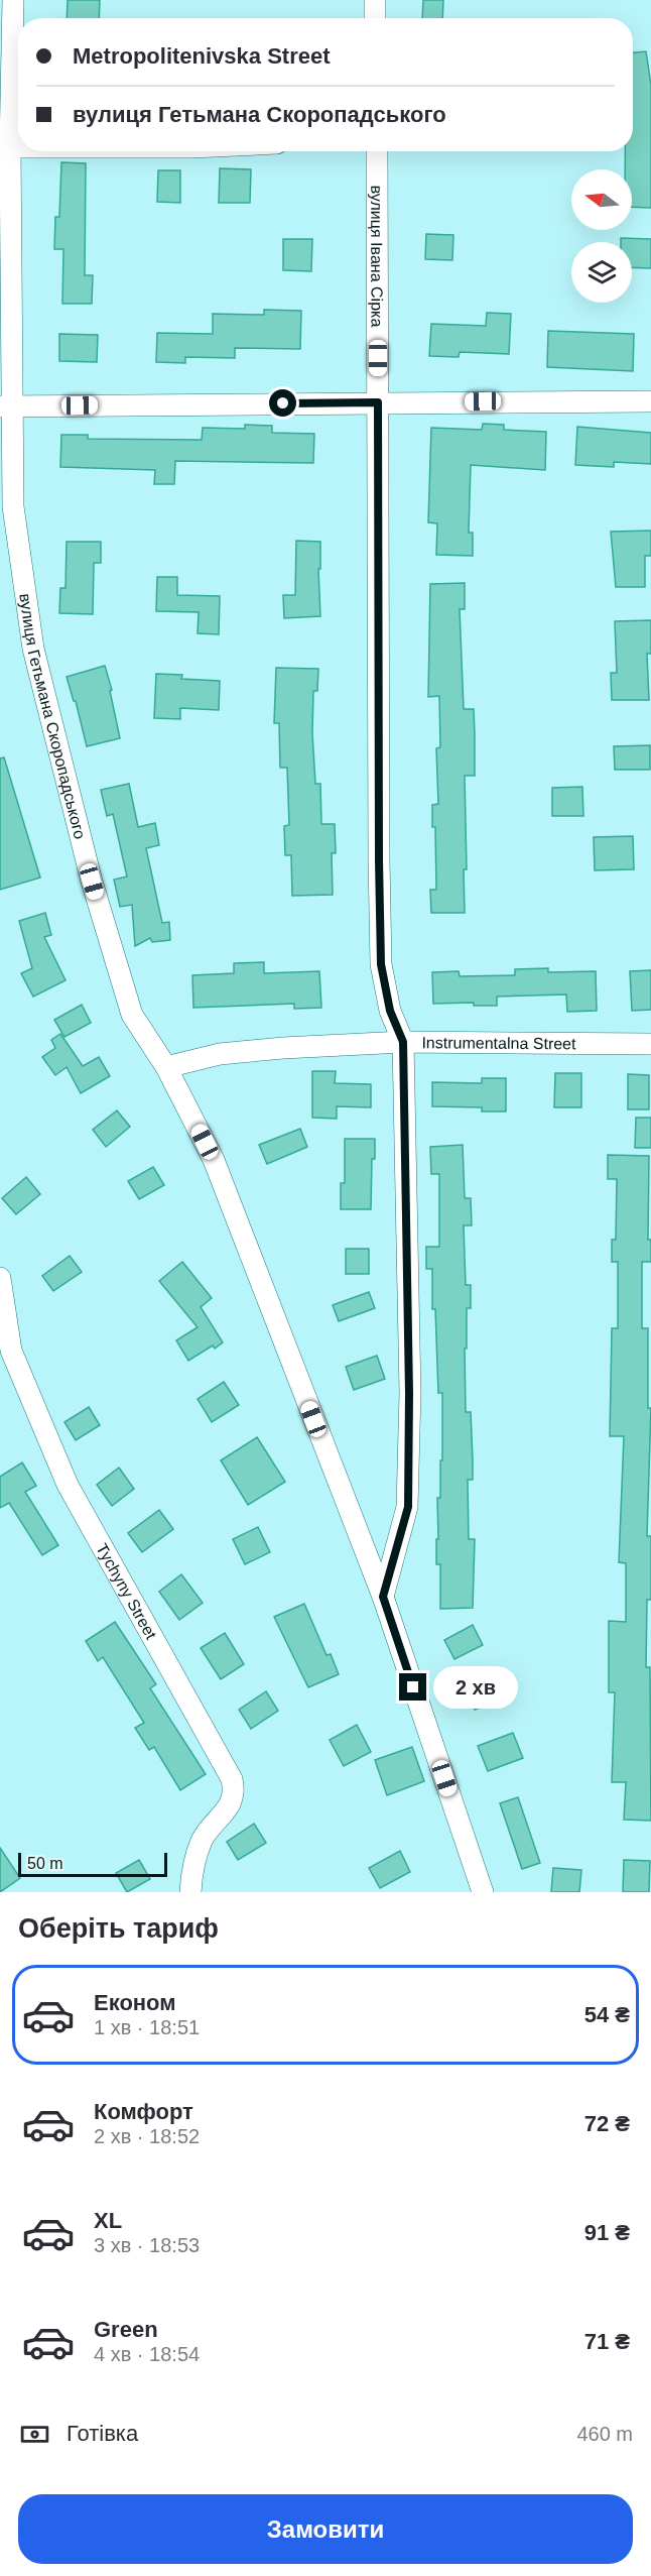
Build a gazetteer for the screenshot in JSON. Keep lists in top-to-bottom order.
{
  "streets": {
    "street": [
      "вулиця Івана Сірка",
      "вулиця Гетьмана Скоропадського",
      "Instrumentalna Street",
      "Tychyny Street"
    ]
  },
  "crossings": [
    ["вулиця Івана Сірка", "вулиця Гетьмана Скоропадського"],
    ["вулиця Івана Сірка", "Instrumentalna Street"],
    ["вулиця Гетьмана Скоропадського", "Instrumentalna Street"]
  ],
  "scale_bar": "50 m",
  "north": "left",
  "page": {
    "banner": ["Metropolitenivska Street", "вулиця Гетьмана Скоропадського"],
    "bubble": "2 хв",
    "scale": "50 m",
    "heading": "Оберіть тариф",
    "list": [
      {
        "name": "Економ",
        "note": "1 хв · 18:51",
        "value": "54 ₴"
      },
      {
        "name": "Комфорт",
        "note": "2 хв · 18:52",
        "value": "72 ₴"
      },
      {
        "name": "XL",
        "note": "3 хв · 18:53",
        "value": "91 ₴"
      },
      {
        "name": "Green",
        "note": "4 хв · 18:54",
        "value": "71 ₴"
      }
    ],
    "pay": ["Готівка", "460 m"],
    "buttons": "Замовити"
  }
}
